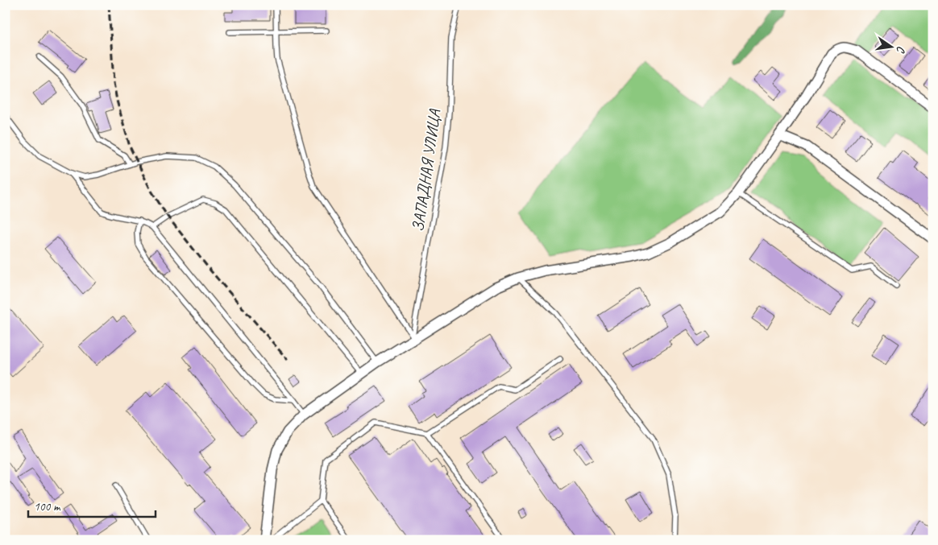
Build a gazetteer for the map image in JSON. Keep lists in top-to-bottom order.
{
  "streets": {
    "lane": ["ЗАПАДНАЯ УЛИЦА"]
  },
  "scale_bar": "100 m",
  "north": "right"
}
